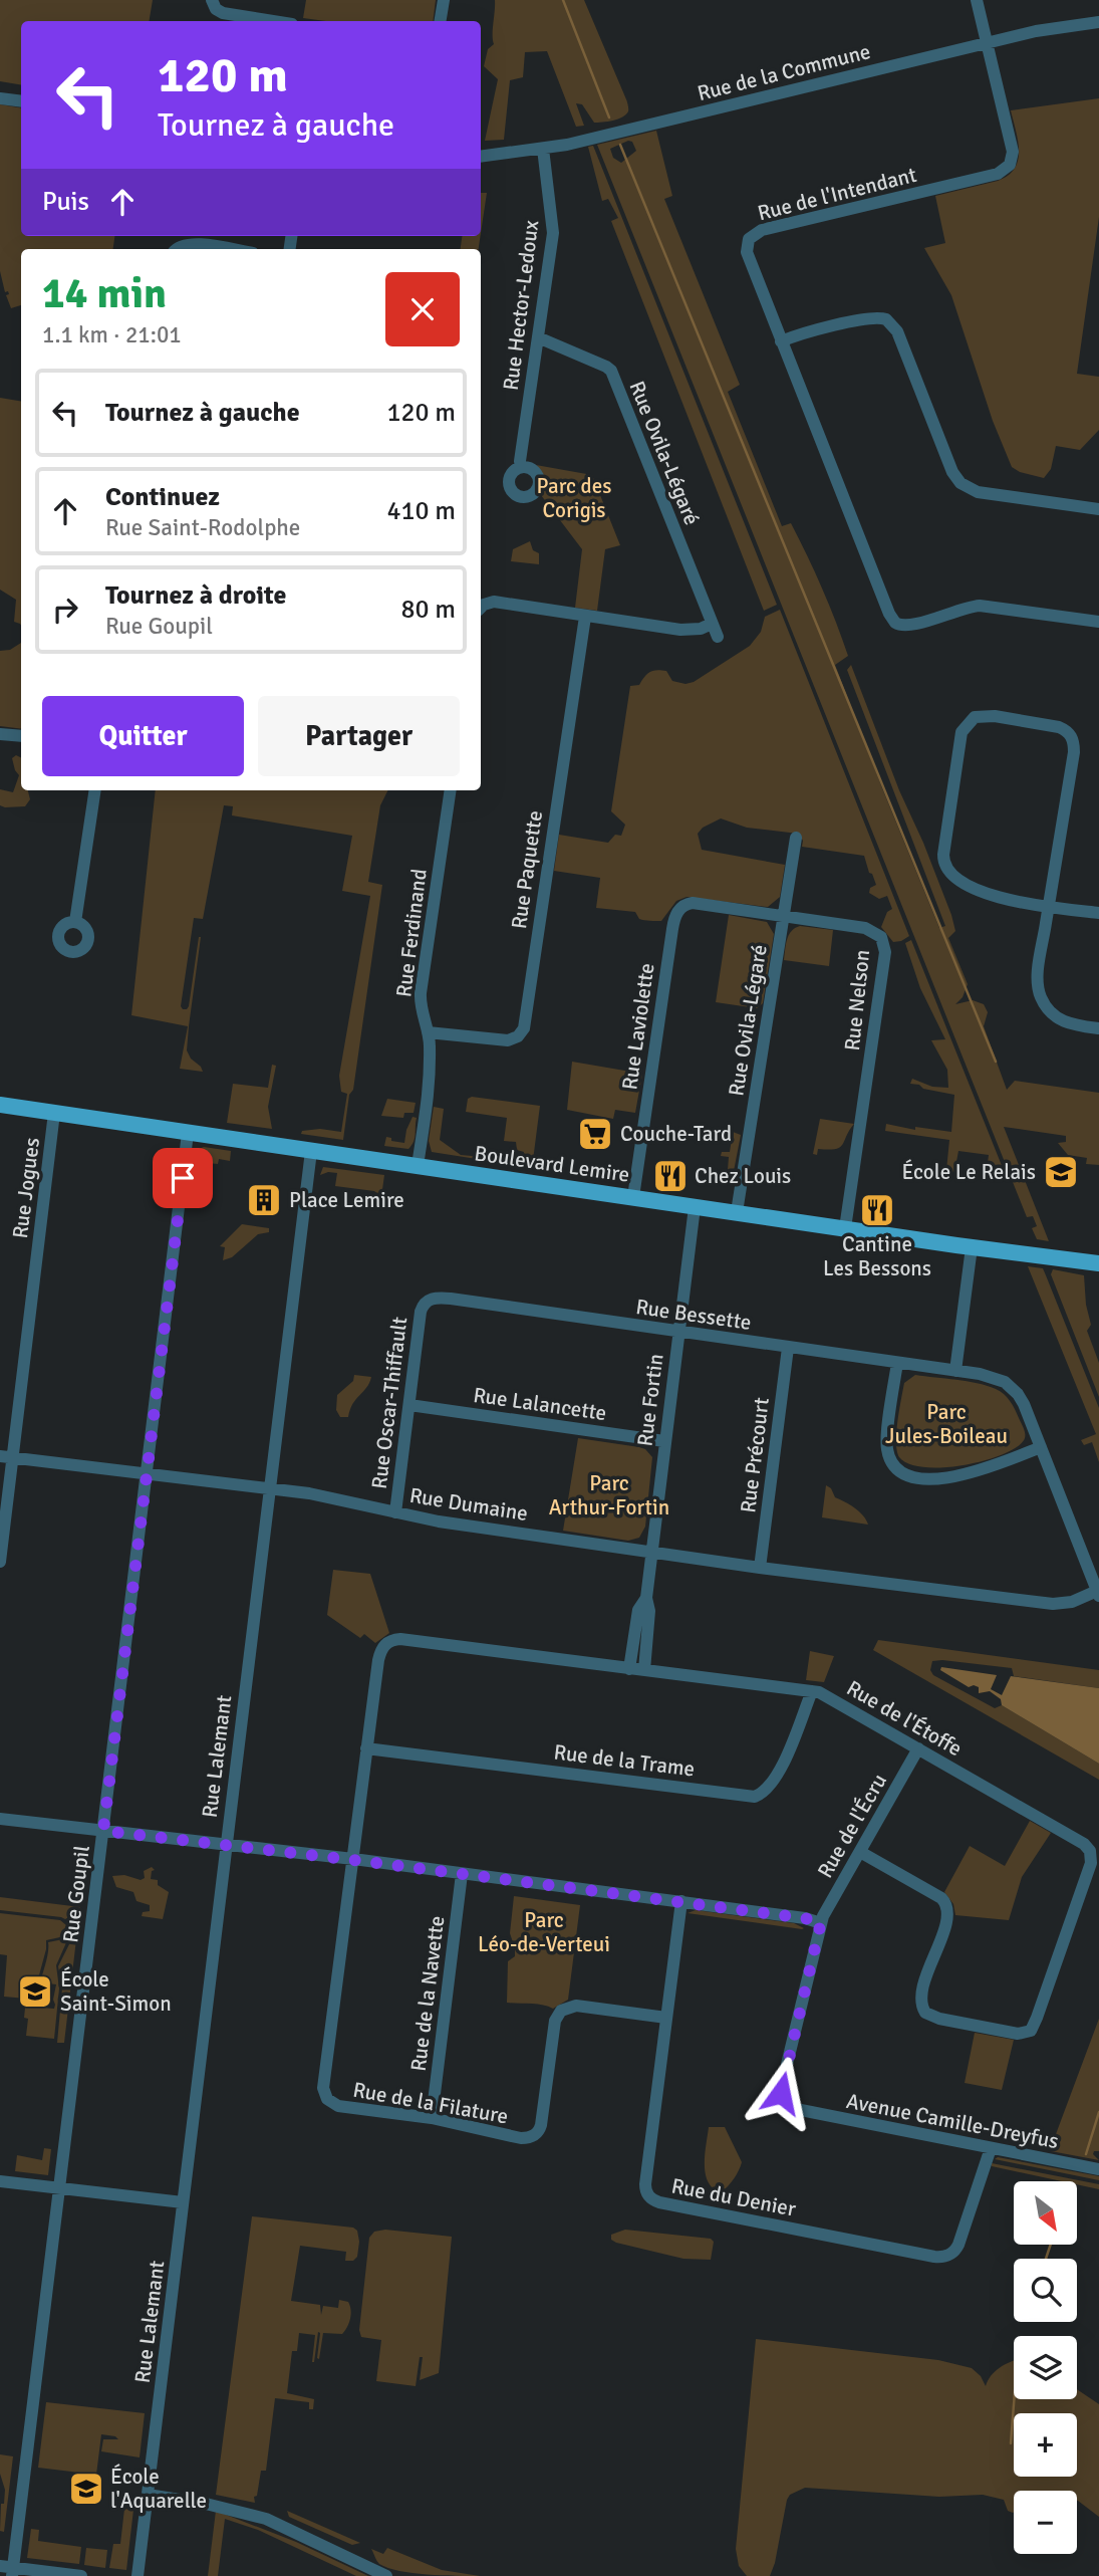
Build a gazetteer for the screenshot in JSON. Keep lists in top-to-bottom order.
{
  "streets": {
    "main road": ["Boulevard Lemire"],
    "street": [
      "Rue de la Commune",
      "Rue de l'Intendant",
      "Rue Hector-Ledoux",
      "Rue Ovila-Légaré",
      "Rue Paquette",
      "Rue Ferdinand",
      "Rue Nelson",
      "Rue Laviolette",
      "Rue Jogues",
      "Rue Bessette",
      "Rue Fortin",
      "Rue Oscar-Thiffault",
      "Rue Lalancette",
      "Rue Précourt",
      "Rue Dumaine",
      "Rue de l'Étoffe",
      "Rue Lalemant",
      "Rue de la Trame",
      "Rue de l'Écru",
      "Rue Goupil",
      "Rue de la Navette",
      "Rue de la Filature",
      "Avenue Camille-Dreyfus",
      "Rue du Denier"
    ]
  },
  "crossings": [
    ["Rue de la Commune", "Rue de l'Intendant"],
    ["Rue de la Commune", "Rue Hector-Ledoux"],
    ["Rue Hector-Ledoux", "Rue Ovila-Légaré"],
    ["Rue Ovila-Légaré", "Rue Nelson"],
    ["Rue Ovila-Légaré", "Boulevard Lemire"],
    ["Rue Paquette", "Rue Ferdinand"],
    ["Rue Ferdinand", "Boulevard Lemire"],
    ["Rue Nelson", "Rue Laviolette"],
    ["Rue Nelson", "Boulevard Lemire"],
    ["Rue Laviolette", "Boulevard Lemire"],
    ["Boulevard Lemire", "Rue Jogues"],
    ["Boulevard Lemire", "Rue Fortin"],
    ["Boulevard Lemire", "Rue Lalemant"],
    ["Boulevard Lemire", "Rue Goupil"],
    ["Rue Jogues", "Rue Dumaine"],
    ["Rue Bessette", "Rue Fortin"],
    ["Rue Bessette", "Rue Oscar-Thiffault"],
    ["Rue Bessette", "Rue Précourt"],
    ["Rue Bessette", "Rue Dumaine"],
    ["Rue Fortin", "Rue Lalancette"],
    ["Rue Fortin", "Rue Dumaine"],
    ["Rue Fortin", "Rue de l'Étoffe"],
    ["Rue Oscar-Thiffault", "Rue Lalancette"],
    ["Rue Oscar-Thiffault", "Rue Dumaine"],
    ["Rue Précourt", "Rue Dumaine"],
    ["Rue Dumaine", "Rue Lalemant"],
    ["Rue Dumaine", "Rue Goupil"],
    ["Rue de l'Étoffe", "Rue de la Trame"],
    ["Rue de l'Étoffe", "Rue de l'Écru"],
    ["Rue de l'Étoffe", "Rue de la Filature"],
    ["Rue de l'Écru", "Avenue Camille-Dreyfus"],
    ["Rue de la Navette", "Rue de la Filature"],
    ["Rue de la Filature", "Rue du Denier"],
    ["Avenue Camille-Dreyfus", "Rue du Denier"]
  ],
  "parks": [
    "Parc des Corigis",
    "Parc Jules-Boileau",
    "Parc Arthur-Fortin",
    "Parc Léo-de-Verteui"
  ],
  "places": {
    "supermarket": ["Couche-Tard"],
    "school or university": ["École Le Relais", "École Saint-Simon", "École l'Aquarelle"],
    "restaurant": ["Chez Louis", "Cantine Les Bessons"],
    "building": ["Place Lemire"]
  },
  "north": "bottom right",
  "page": {
    "turn": ["120 m", "Tournez à gauche"],
    "then": "Puis",
    "heading": ["14 min", "1.1 km · 21:01"],
    "list": [
      {
        "name": "Tournez à gauche",
        "value": "120 m"
      },
      {
        "name": "Continuez",
        "note": "Rue Saint-Rodolphe",
        "value": "410 m"
      },
      {
        "name": "Tournez à droite",
        "note": "Rue Goupil",
        "value": "80 m"
      }
    ],
    "buttons": ["Quitter", "Partager"],
    "map_buttons": ["+", "−"]
  }
}
